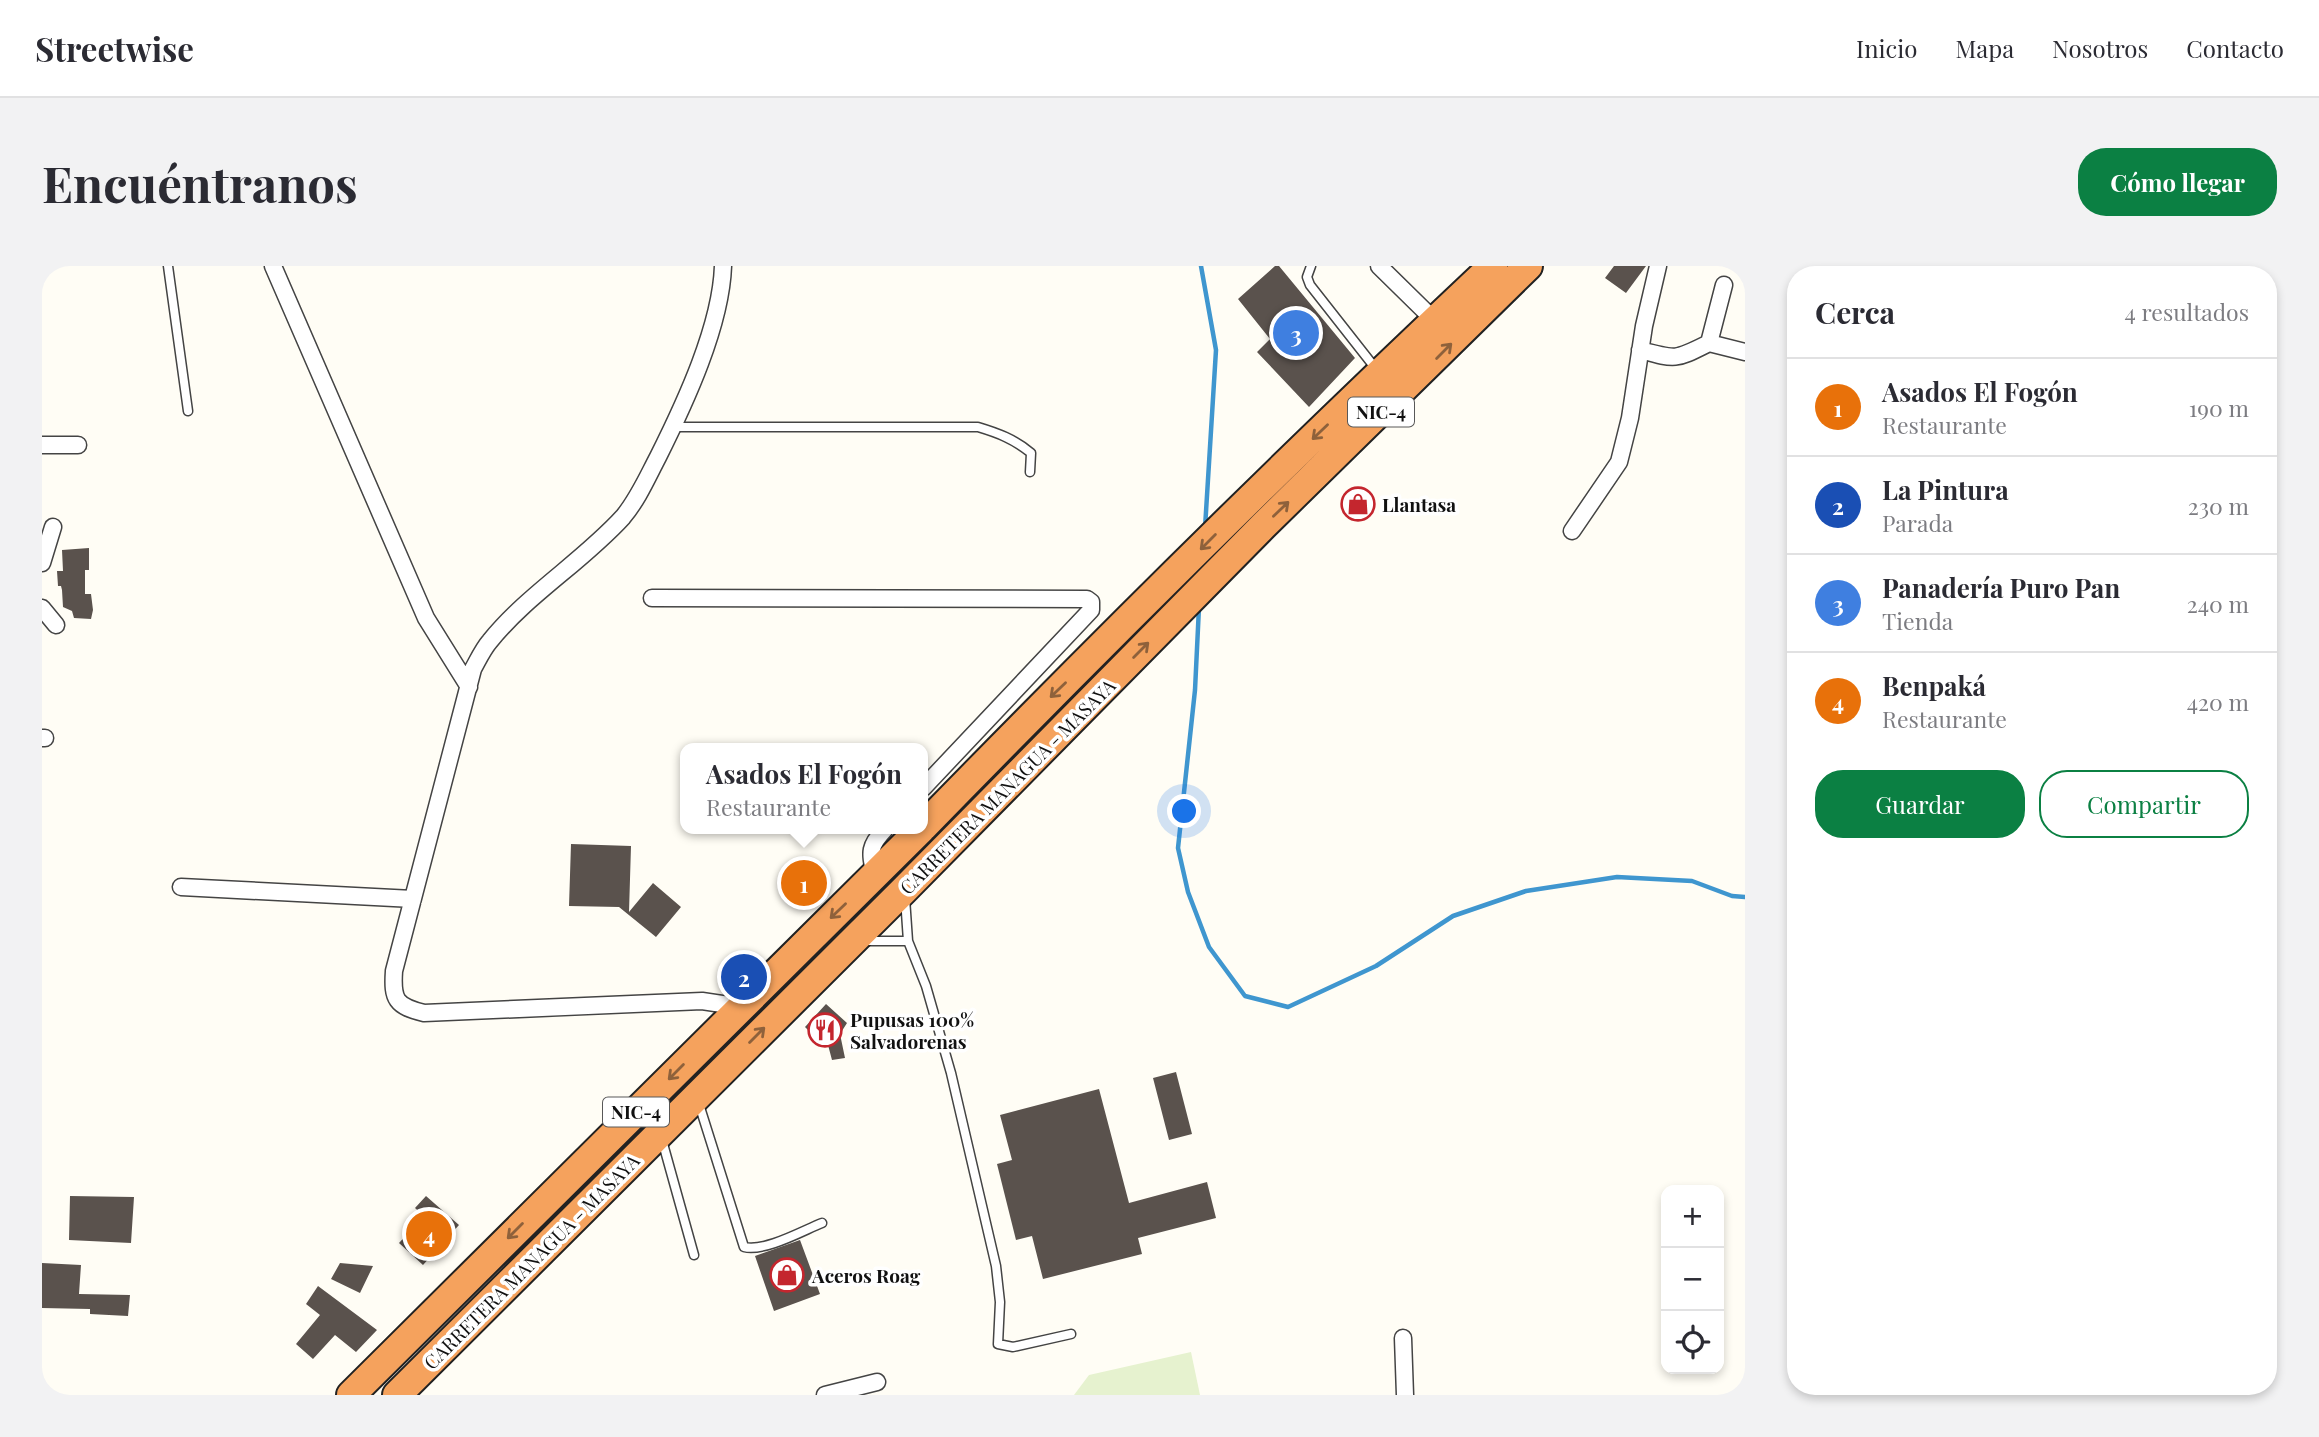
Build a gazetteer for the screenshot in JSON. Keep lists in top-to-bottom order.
{
  "streets": {
    "highway": ["NIC-4", "CARRETERA MANAGUA - MASAYA"]
  },
  "places": {
    "shop": ["Llantasa", "Aceros Roag"],
    "restaurant": ["Pupusas 100% Salvadorenas"]
  },
  "page": {
    "header": "Streetwise",
    "nav": [
      "Inicio",
      "Mapa",
      "Nosotros",
      "Contacto"
    ],
    "buttons": [
      "Cómo llegar",
      ["Guardar", "Compartir"]
    ],
    "title": "Encuéntranos",
    "heading": ["Cerca", "4 resultados"],
    "pins": [
      "3",
      "1",
      "2",
      "4"
    ],
    "list": [
      {
        "mark": "1",
        "name": "Asados El Fogón",
        "note": "Restaurante",
        "value": "190 m"
      },
      {
        "mark": "2",
        "name": "La Pintura",
        "note": "Parada",
        "value": "230 m"
      },
      {
        "mark": "3",
        "name": "Panadería Puro Pan",
        "note": "Tienda",
        "value": "240 m"
      },
      {
        "mark": "4",
        "name": "Benpaká",
        "note": "Restaurante",
        "value": "420 m"
      }
    ],
    "popup": ["Asados El Fogón", "Restaurante"],
    "map_buttons": ["+", "−"]
  }
}
